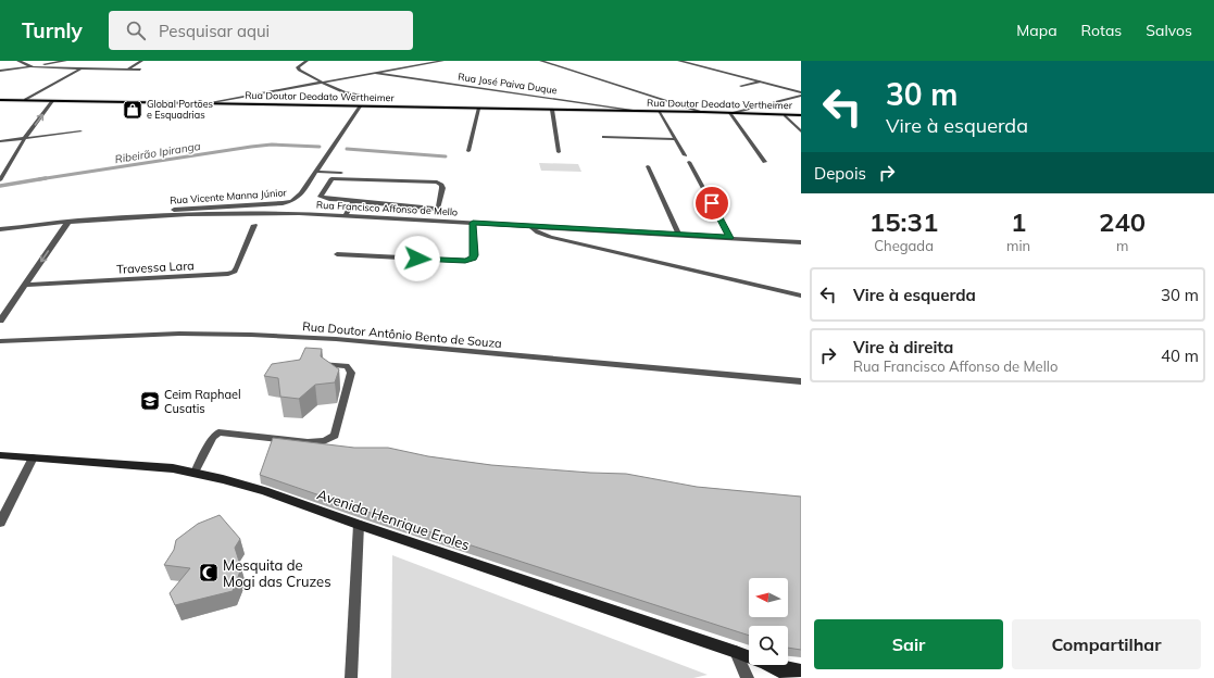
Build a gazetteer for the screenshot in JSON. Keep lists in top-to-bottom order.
{
  "streets": {
    "main road": ["Rua Doutor Deodato Wertheimer", "Rua Doutor Deodato Vertheimer", "Avenida Henrique Eroles"],
    "street": [
      "Rua José Paiva Duque",
      "Rua Vicente Manna Júnior",
      "Rua Francisco Affonso de Mello",
      "Travessa Lara",
      "Rua Doutor Antônio Bento de Souza"
    ]
  },
  "crossings": [
    ["Rua José Paiva Duque", "Rua Doutor Deodato Wertheimer"],
    ["Rua José Paiva Duque", "Rua Doutor Deodato Vertheimer"],
    ["Rua Doutor Deodato Wertheimer", "Rua Doutor Deodato Vertheimer"],
    ["Rua Doutor Deodato Wertheimer", "Rua Vicente Manna Júnior"],
    ["Rua Vicente Manna Júnior", "Rua Francisco Affonso de Mello"]
  ],
  "water": ["Ribeirão Ipiranga"],
  "places": {
    "shop": ["Global Portões e Esquadrias"],
    "school or university": ["Ceim Raphael Cusatis"],
    "mosque": ["Mesquita de Mogi das Cruzes"]
  },
  "north": "left",
  "page": {
    "header": "Turnly",
    "search": "Pesquisar aqui",
    "nav": ["Mapa", "Rotas", "Salvos"],
    "turn": ["30 m", "Vire à esquerda"],
    "then": "Depois",
    "eta": [
      "15:31",
      "Chegada",
      "1",
      "min",
      "240",
      "m"
    ],
    "list": [
      {
        "name": "Vire à esquerda",
        "value": "30 m"
      },
      {
        "name": "Vire à direita",
        "note": "Rua Francisco Affonso de Mello",
        "value": "40 m"
      }
    ],
    "buttons": ["Sair", "Compartilhar"]
  }
}
